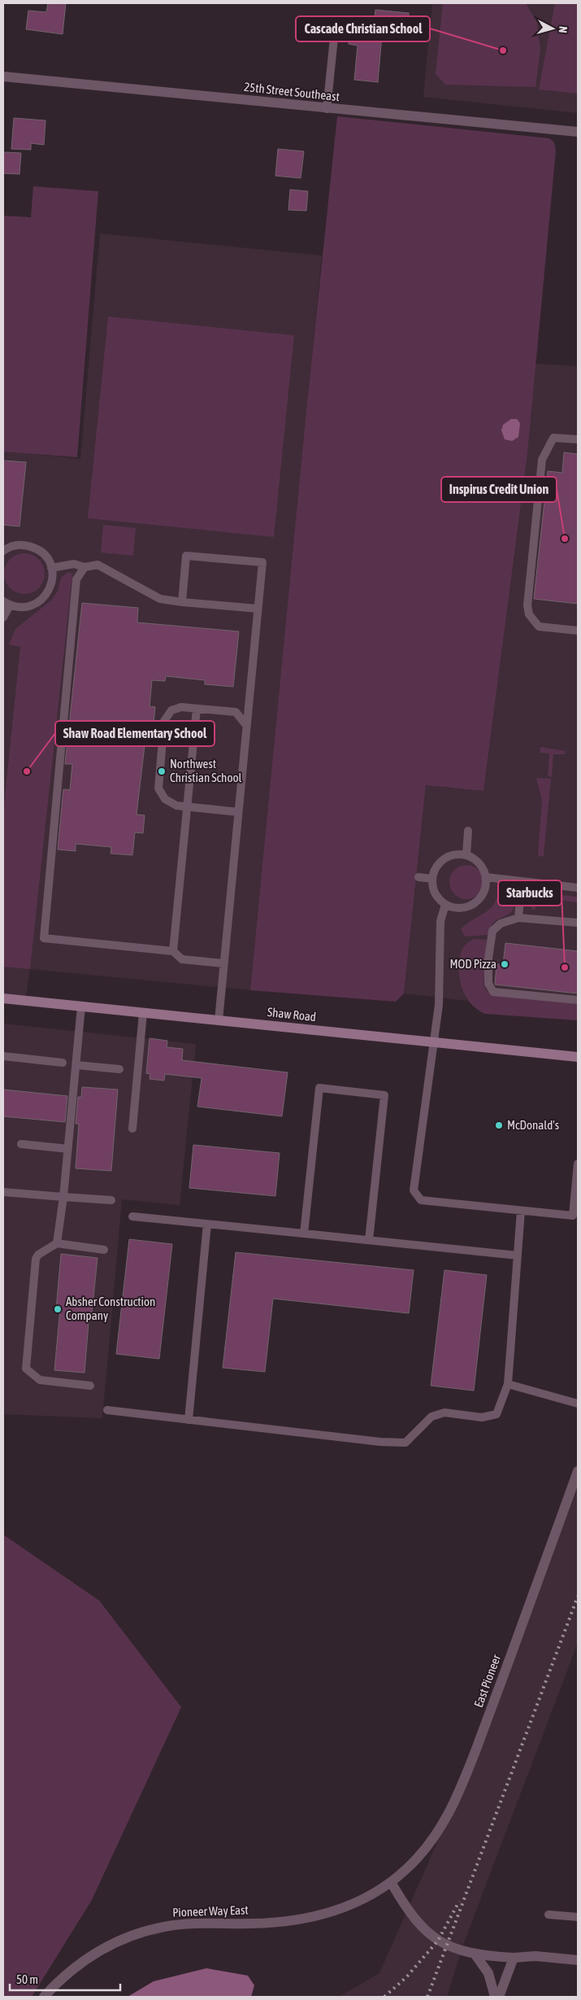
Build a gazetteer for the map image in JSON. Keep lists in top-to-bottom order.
{
  "streets": {
    "main road": ["Shaw Road"],
    "street": ["25th Street Southeast", "East Pioneer", "Pioneer Way East"]
  },
  "crossings": [
    ["East Pioneer", "Pioneer Way East"]
  ],
  "places": [
    "Cascade Christian School",
    "Inspirus Credit Union",
    "Shaw Road Elementary School",
    "Northwest Christian School",
    "MOD Pizza",
    "Starbucks",
    "McDonald's",
    "Absher Construction Company"
  ],
  "scale_bar": "50 m",
  "north": "right"
}
